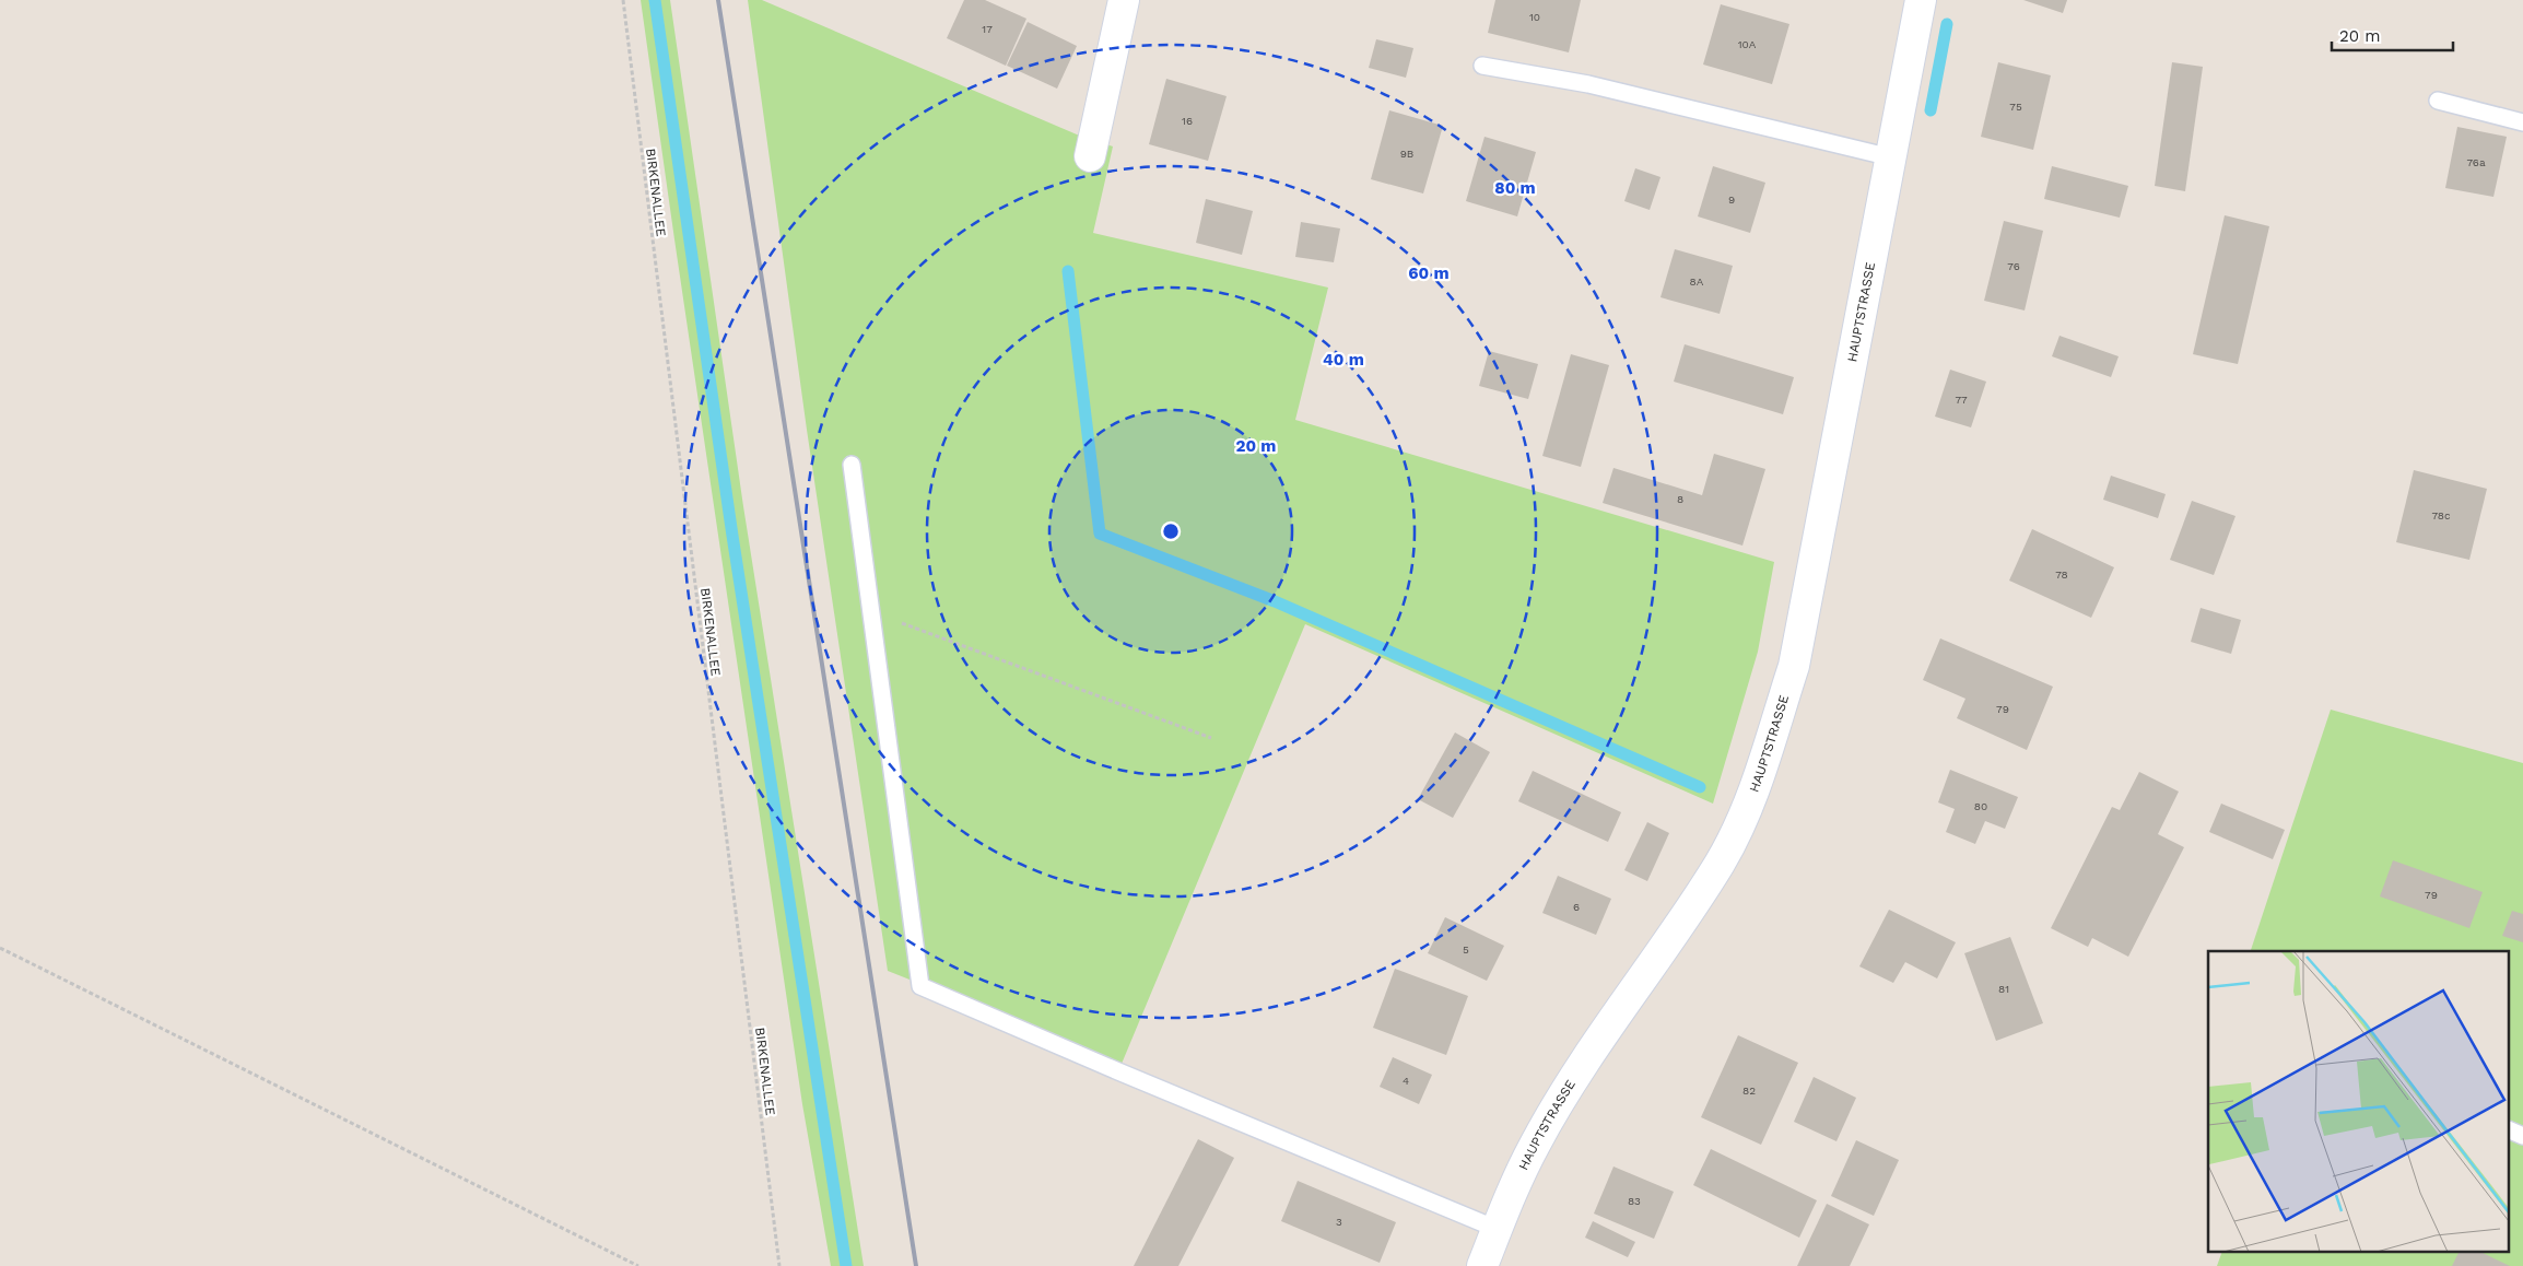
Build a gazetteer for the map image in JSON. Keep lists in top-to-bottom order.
{
  "streets": {
    "street": ["HAUPTSTRASSE"],
    "path": ["BIRKENALLEE"]
  },
  "house_numbers": [
    "10",
    "17",
    "10A",
    "75",
    "16",
    "9B",
    "76a",
    "9",
    "76",
    "8A",
    "77",
    "8",
    "78c",
    "78",
    "79",
    "80",
    "79",
    "6",
    "5",
    "81",
    "4",
    "82",
    "83",
    "3"
  ],
  "scale_bar": "20 m",
  "rings": [
    "80 m",
    "60 m",
    "40 m",
    "20 m"
  ]
}
